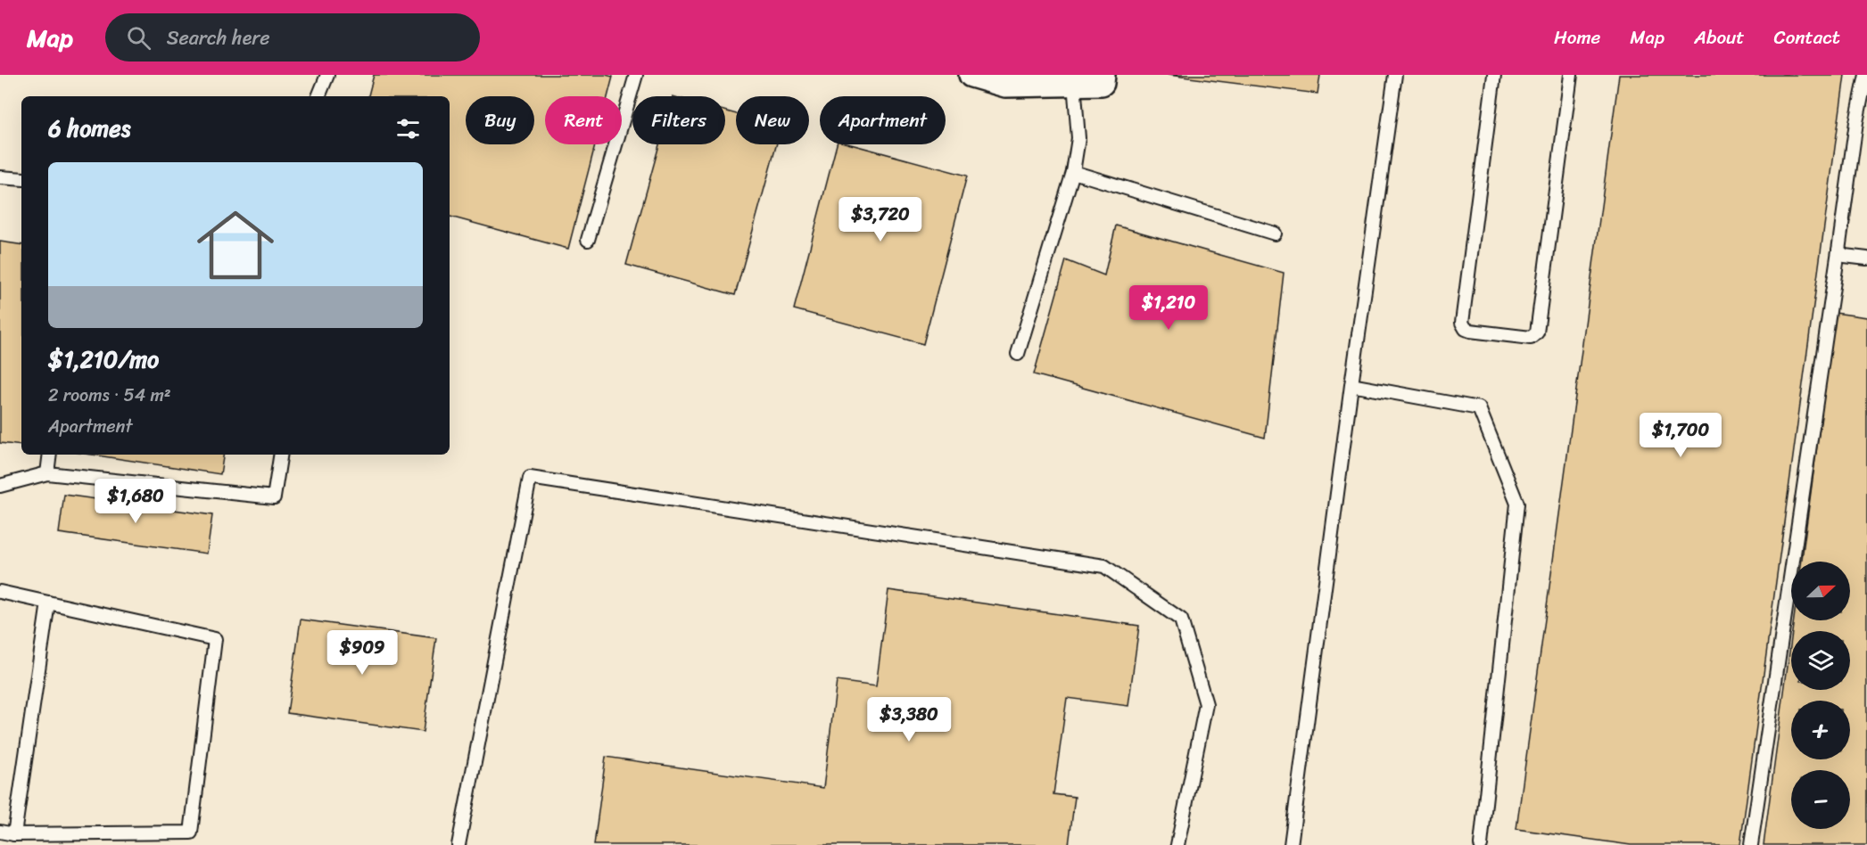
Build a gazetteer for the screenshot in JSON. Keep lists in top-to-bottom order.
{
  "north": "right",
  "page": {
    "header": "Map",
    "search": "Search here",
    "nav": [
      "Home",
      "Map",
      "About",
      "Contact"
    ],
    "chip": [
      "Buy",
      "Rent",
      "Filters",
      "New",
      "Apartment"
    ],
    "heading": "6 homes",
    "list": [
      {
        "name": "$1,210/mo",
        "note": "2 rooms · 54 m² · Apartment"
      }
    ],
    "price": [
      "$3,720",
      "$1,210",
      "$1,700",
      "$1,680",
      "$909",
      "$3,380"
    ],
    "map_buttons": ["+", "−"]
  }
}
